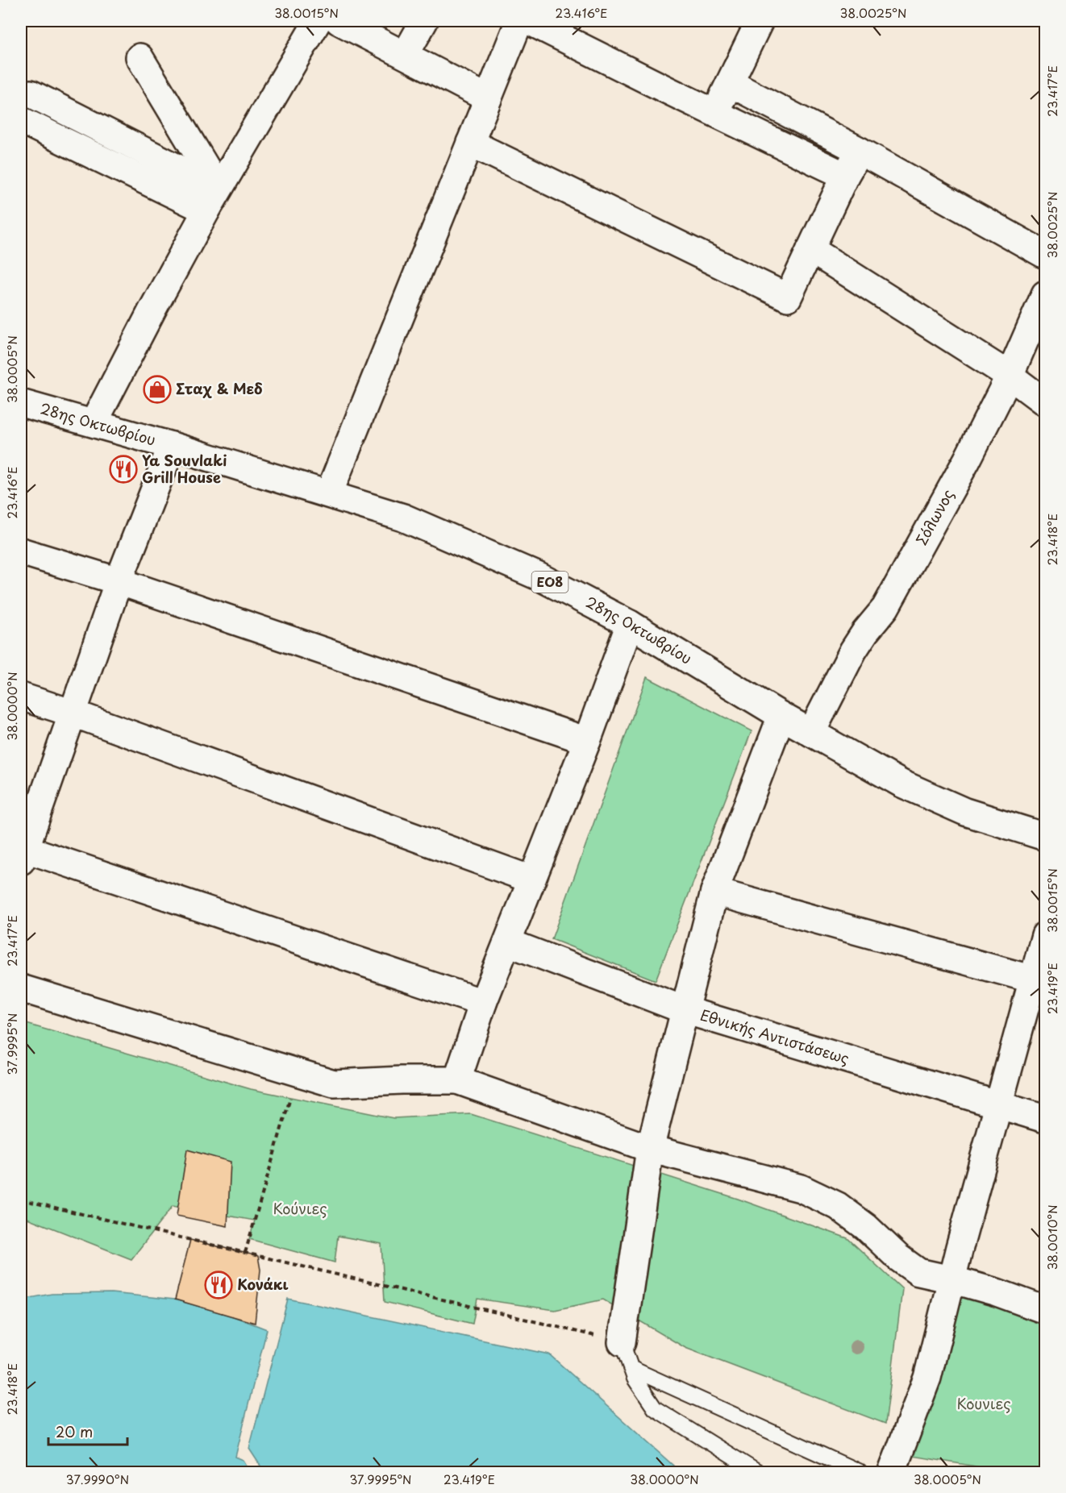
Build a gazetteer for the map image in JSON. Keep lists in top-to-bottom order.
{
  "streets": {
    "street": [
      "28ης Οκτωβρίου",
      "Σόλωνος",
      "ΕΟ8",
      "Εθνικής Αντιστάσεως"
    ]
  },
  "crossings": [
    ["28ης Οκτωβρίου", "Σόλωνος"]
  ],
  "parks": ["Κούνιες", "Κουνιες"],
  "places": {
    "shop": ["Σταχ & Μεδ"],
    "restaurant": ["Ya Souvlaki Grill House", "Κονάκι"]
  },
  "scale_bar": "20 m",
  "coordinates": [
    "38.0015°N",
    "23.416°E",
    "38.0025°N",
    "23.417°E",
    "38.0005°N",
    "23.418°E",
    "38.0000°N",
    "23.419°E",
    "37.9995°N",
    "38.0010°N",
    "37.9990°N"
  ]
}
